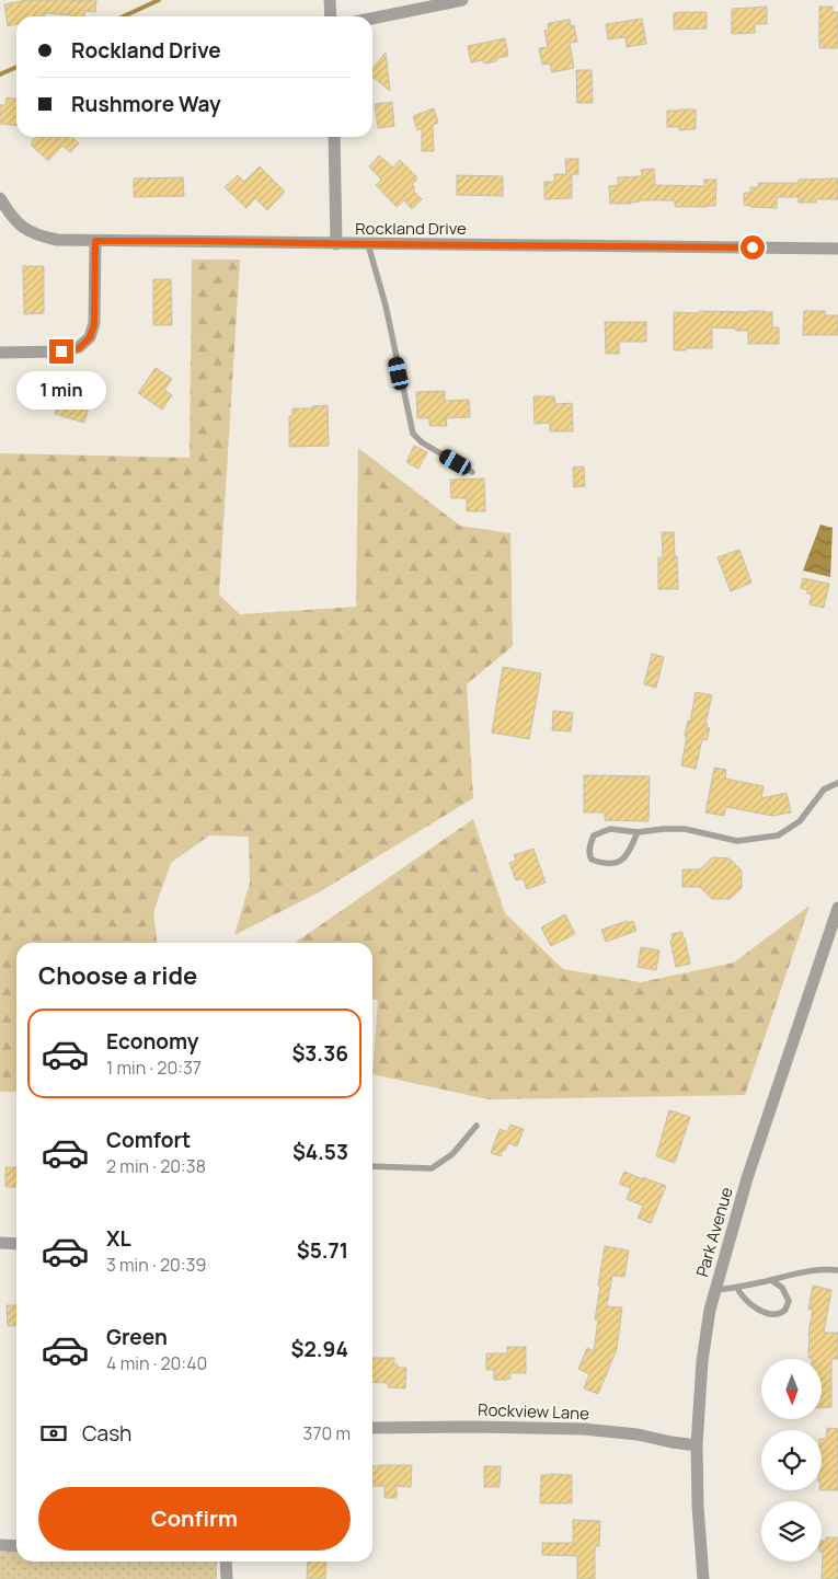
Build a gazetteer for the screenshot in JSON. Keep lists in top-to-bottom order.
{
  "streets": {
    "street": ["Rockland Drive", "Park Avenue", "Rockview Lane"]
  },
  "crossings": [
    ["Park Avenue", "Rockview Lane"]
  ],
  "north": "bottom",
  "page": {
    "banner": ["Rockland Drive", "Rushmore Way"],
    "bubble": "1 min",
    "heading": "Choose a ride",
    "list": [
      {
        "name": "Economy",
        "note": "1 min · 20:37",
        "value": "$3.36"
      },
      {
        "name": "Comfort",
        "note": "2 min · 20:38",
        "value": "$4.53"
      },
      {
        "name": "XL",
        "note": "3 min · 20:39",
        "value": "$5.71"
      },
      {
        "name": "Green",
        "note": "4 min · 20:40",
        "value": "$2.94"
      }
    ],
    "pay": ["Cash", "370 m"],
    "buttons": "Confirm"
  }
}
